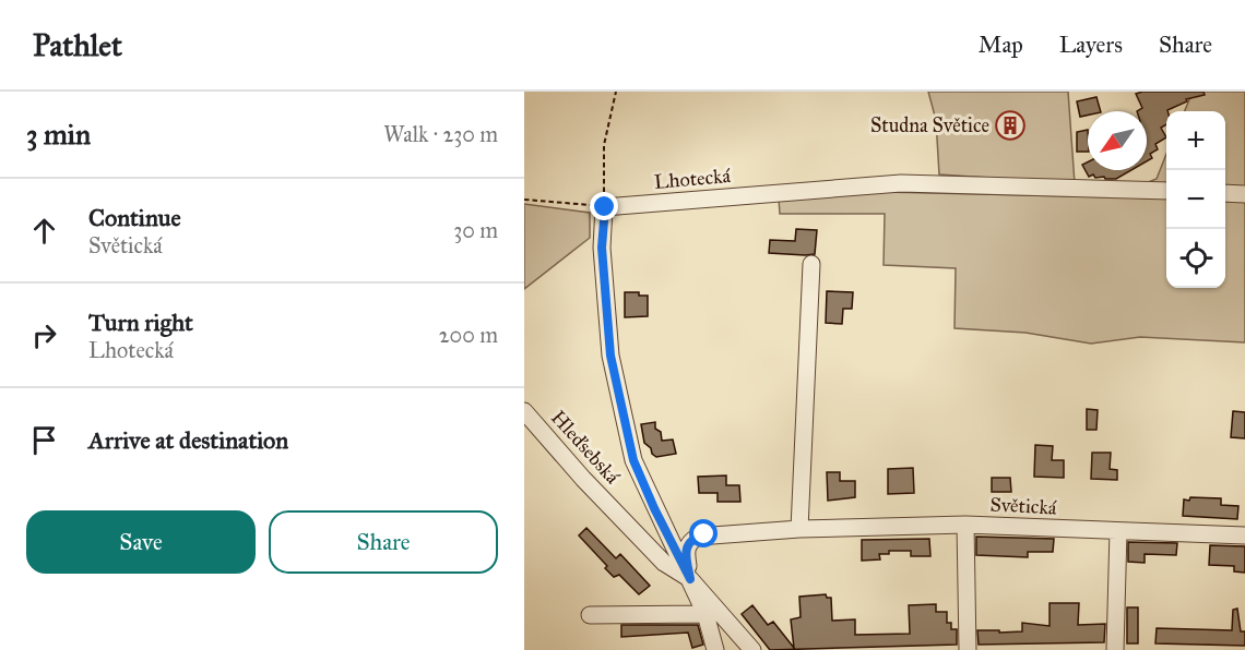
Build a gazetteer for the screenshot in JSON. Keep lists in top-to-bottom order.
{
  "streets": {
    "street": ["Lhotecká", "Hleďsebská", "Světická"]
  },
  "crossings": [
    ["Hleďsebská", "Světická"]
  ],
  "places": {
    "building": ["Studna Světice"]
  },
  "north": "bottom left",
  "page": {
    "header": "Pathlet",
    "nav": ["Map", "Layers", "Share"],
    "heading": ["3 min", "Walk · 230 m"],
    "map_buttons": ["+", "−"],
    "list": [
      ["Continue", "Světická", "30 m"],
      ["Turn right", "Lhotecká", "200 m"],
      "Arrive at destination"
    ],
    "buttons": ["Save", "Share"]
  }
}
